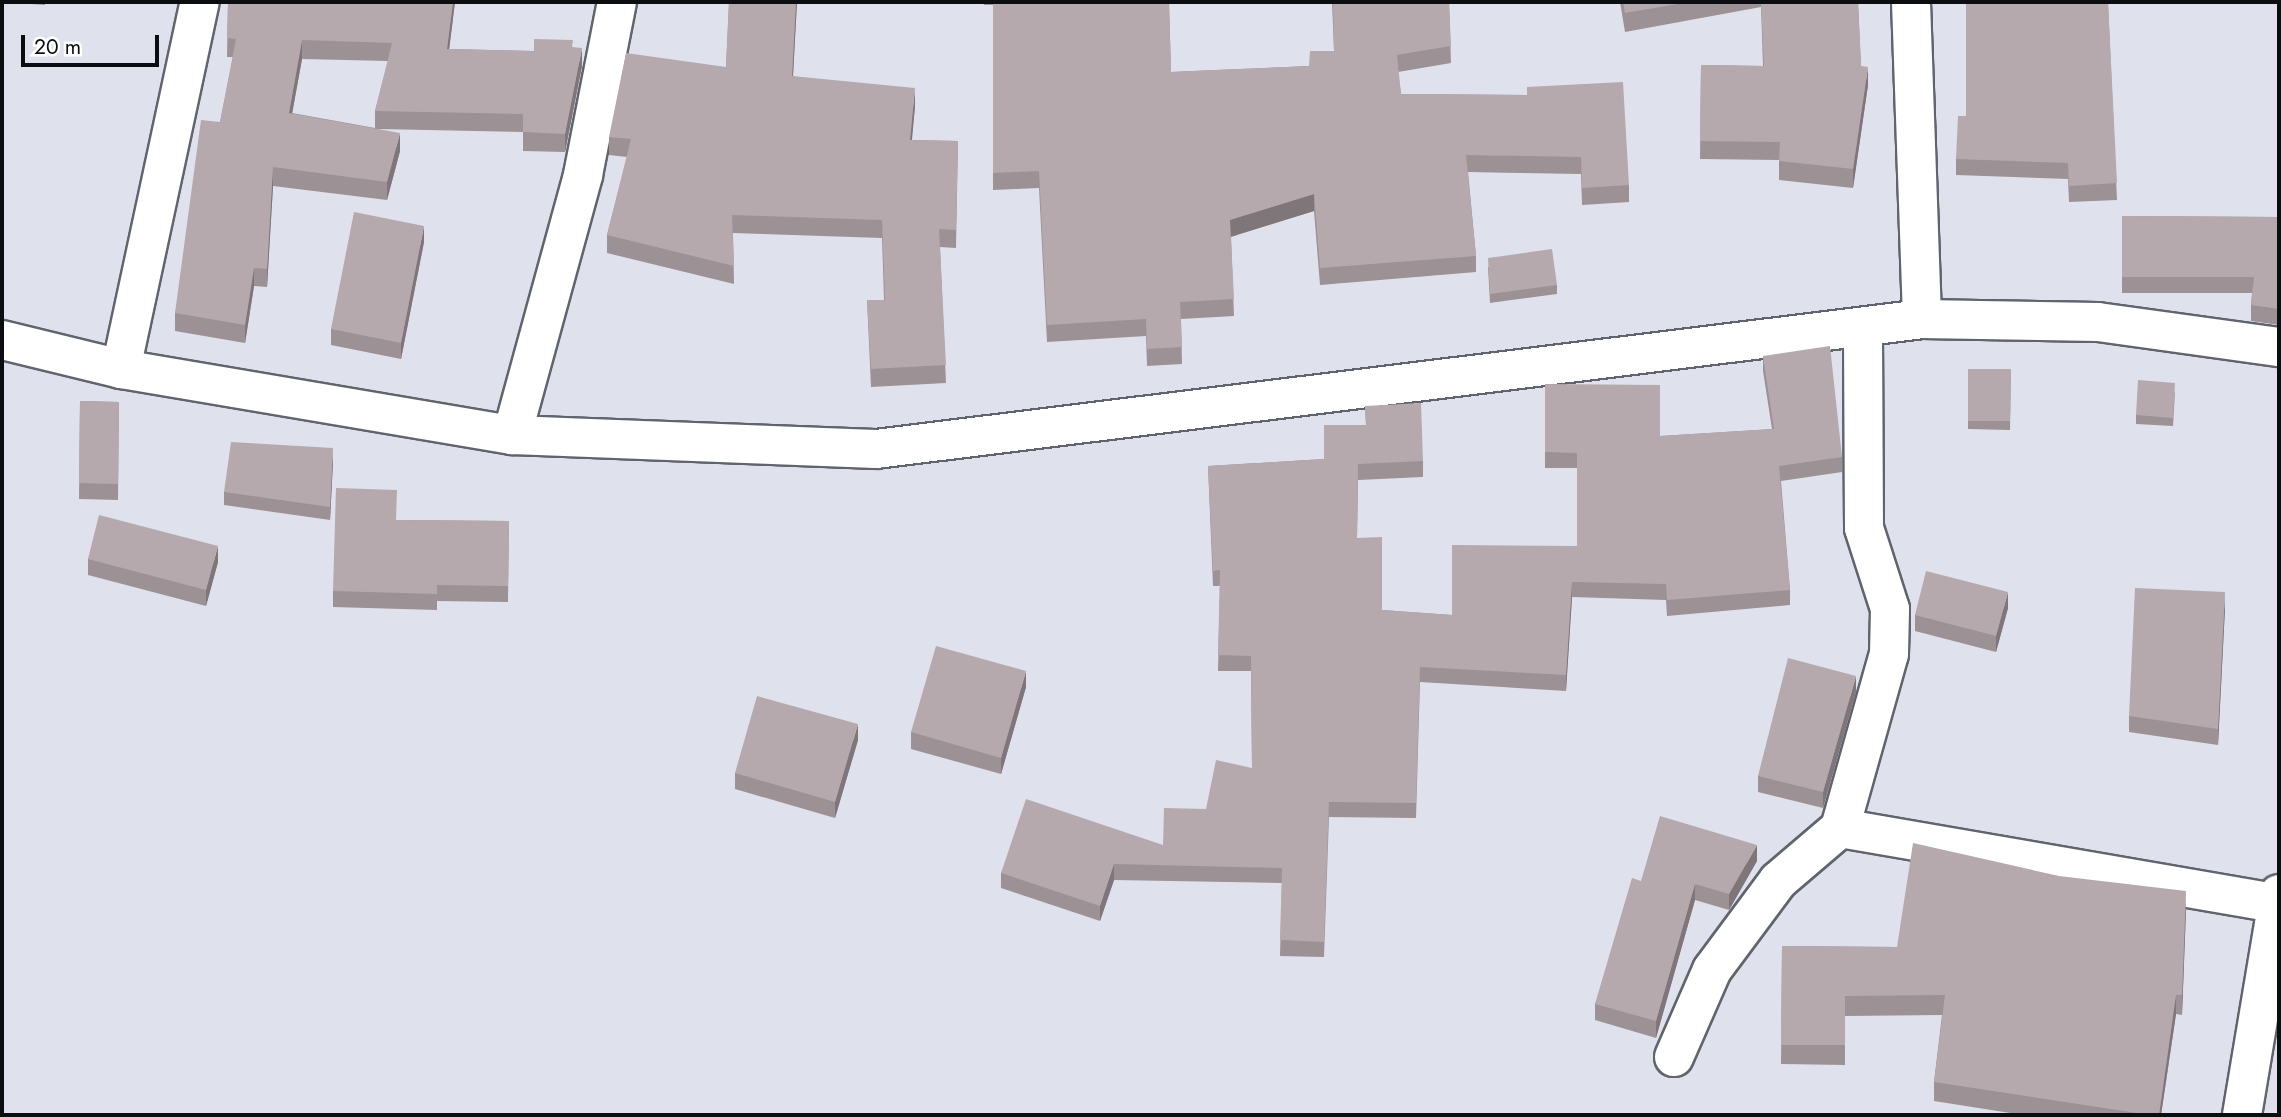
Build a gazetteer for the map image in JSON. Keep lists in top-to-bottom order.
{
  "scale_bar": "20 m"
}
